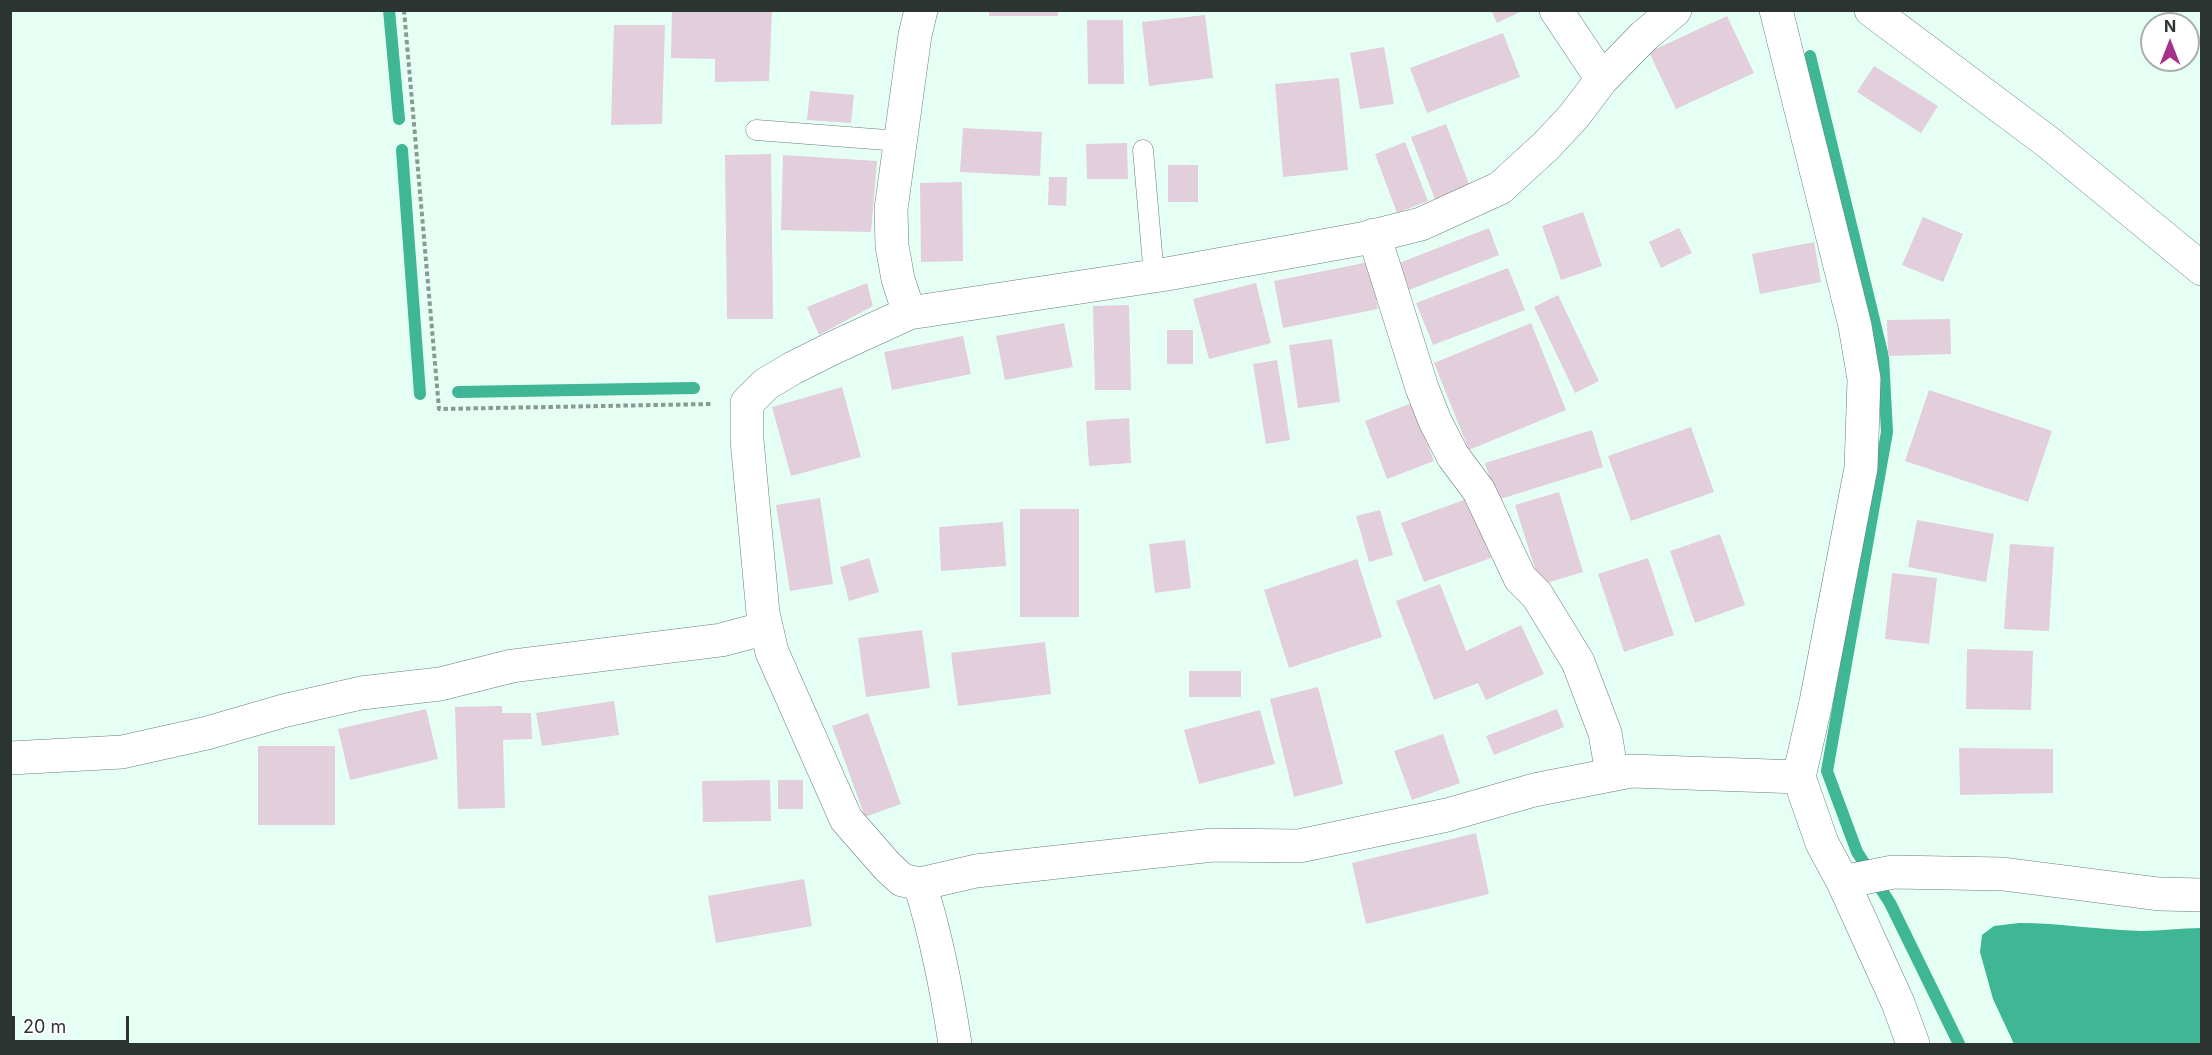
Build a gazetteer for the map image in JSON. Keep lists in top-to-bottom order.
{
  "scale_bar": "20 m",
  "north": "top"
}
